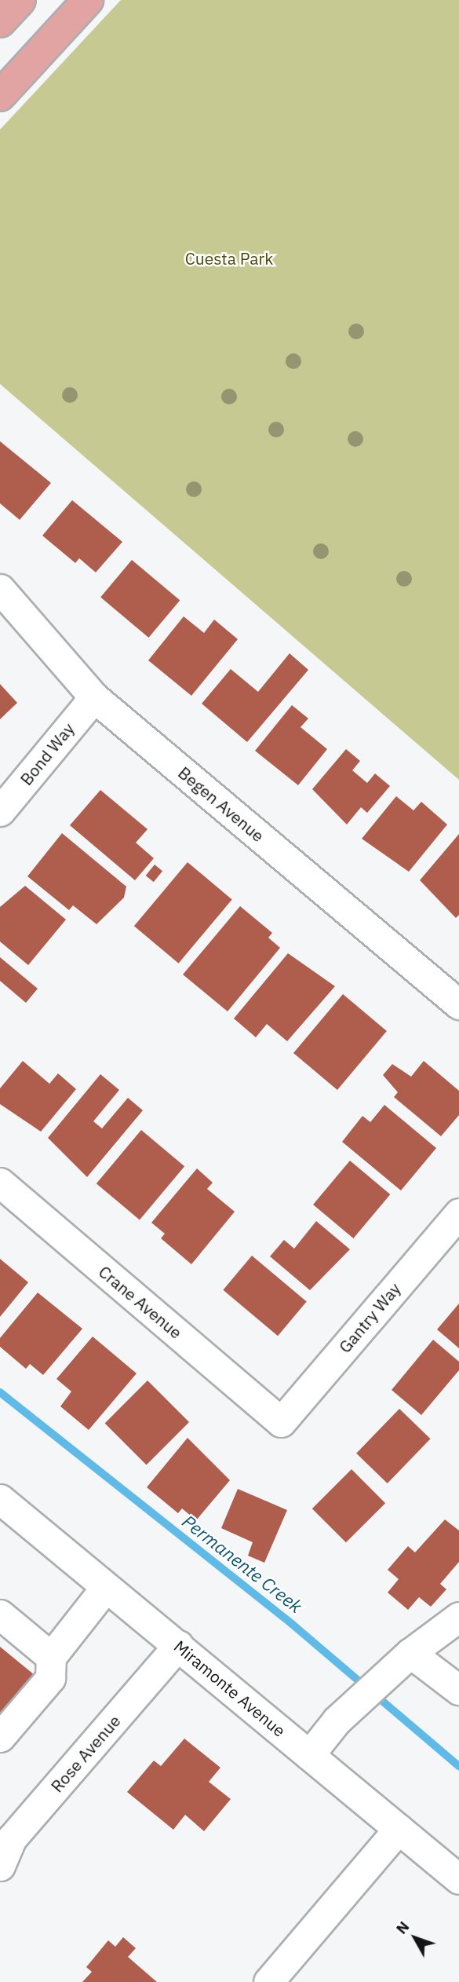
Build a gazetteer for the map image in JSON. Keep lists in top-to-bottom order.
{
  "streets": {
    "street": [
      "Bond Way",
      "Begen Avenue",
      "Crane Avenue",
      "Gantry Way",
      "Miramonte Avenue",
      "Rose Avenue"
    ]
  },
  "crossings": [
    ["Bond Way", "Begen Avenue"],
    ["Crane Avenue", "Gantry Way"],
    ["Miramonte Avenue", "Rose Avenue"]
  ],
  "water": ["Permanente Creek"],
  "parks": ["Cuesta Park"],
  "north": "top left"
}
